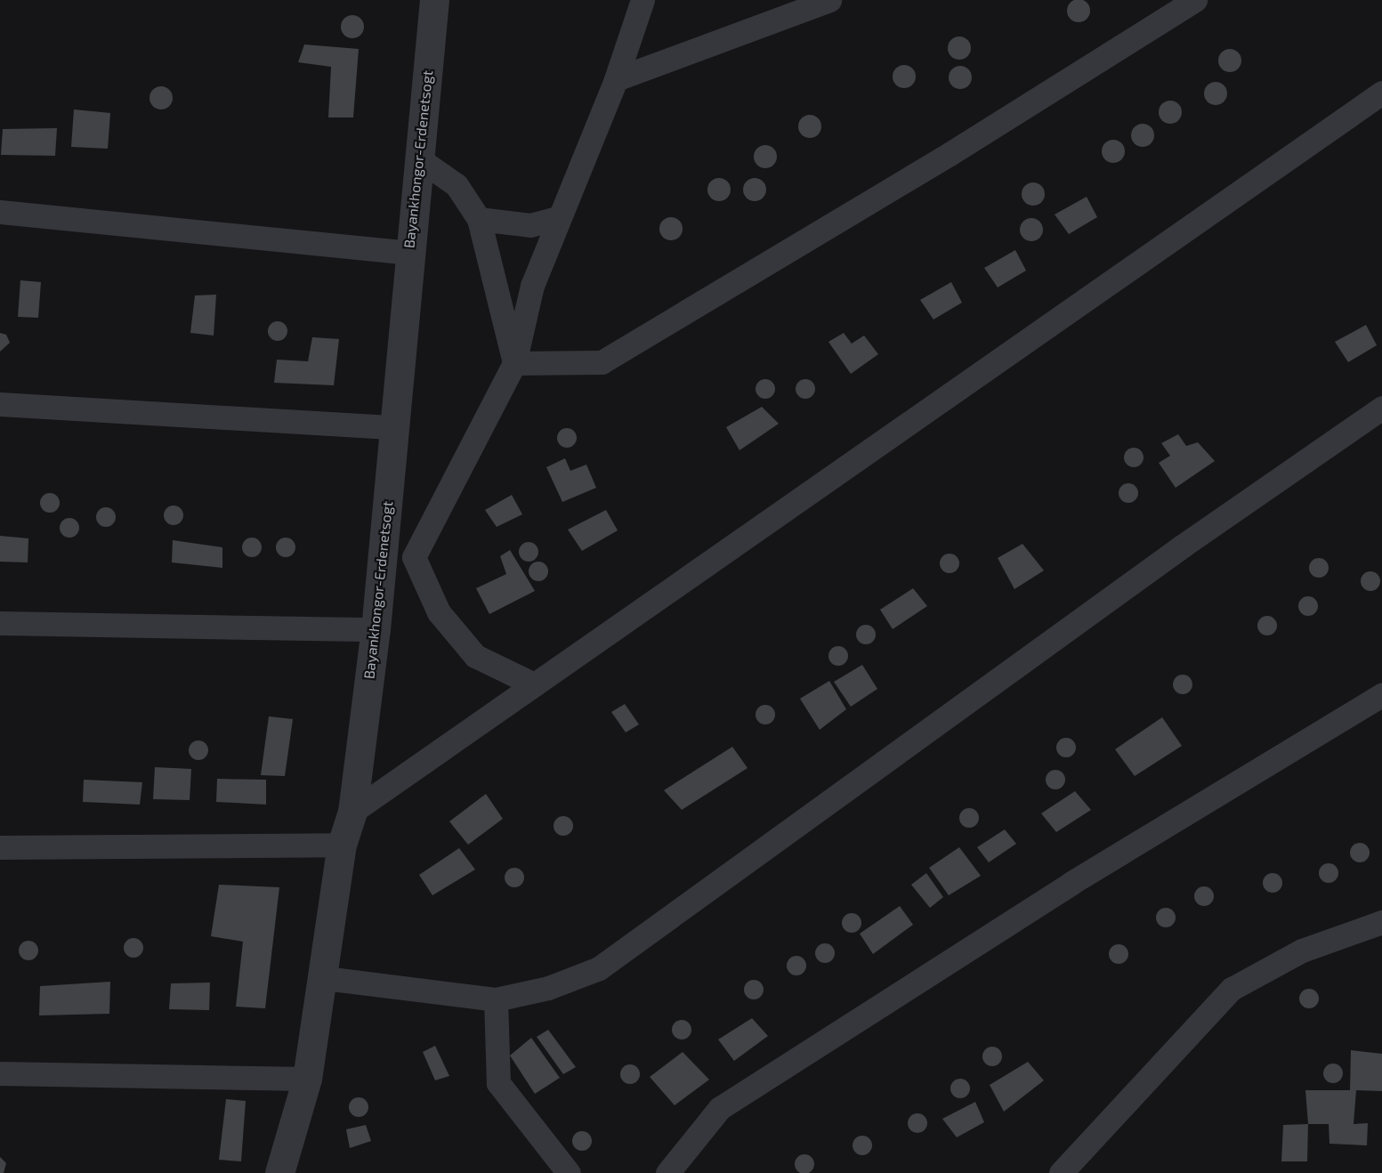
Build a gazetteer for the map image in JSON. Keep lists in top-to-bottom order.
{
  "streets": {
    "street": ["Bayankhongor-Erdenetsogt"]
  }
}
